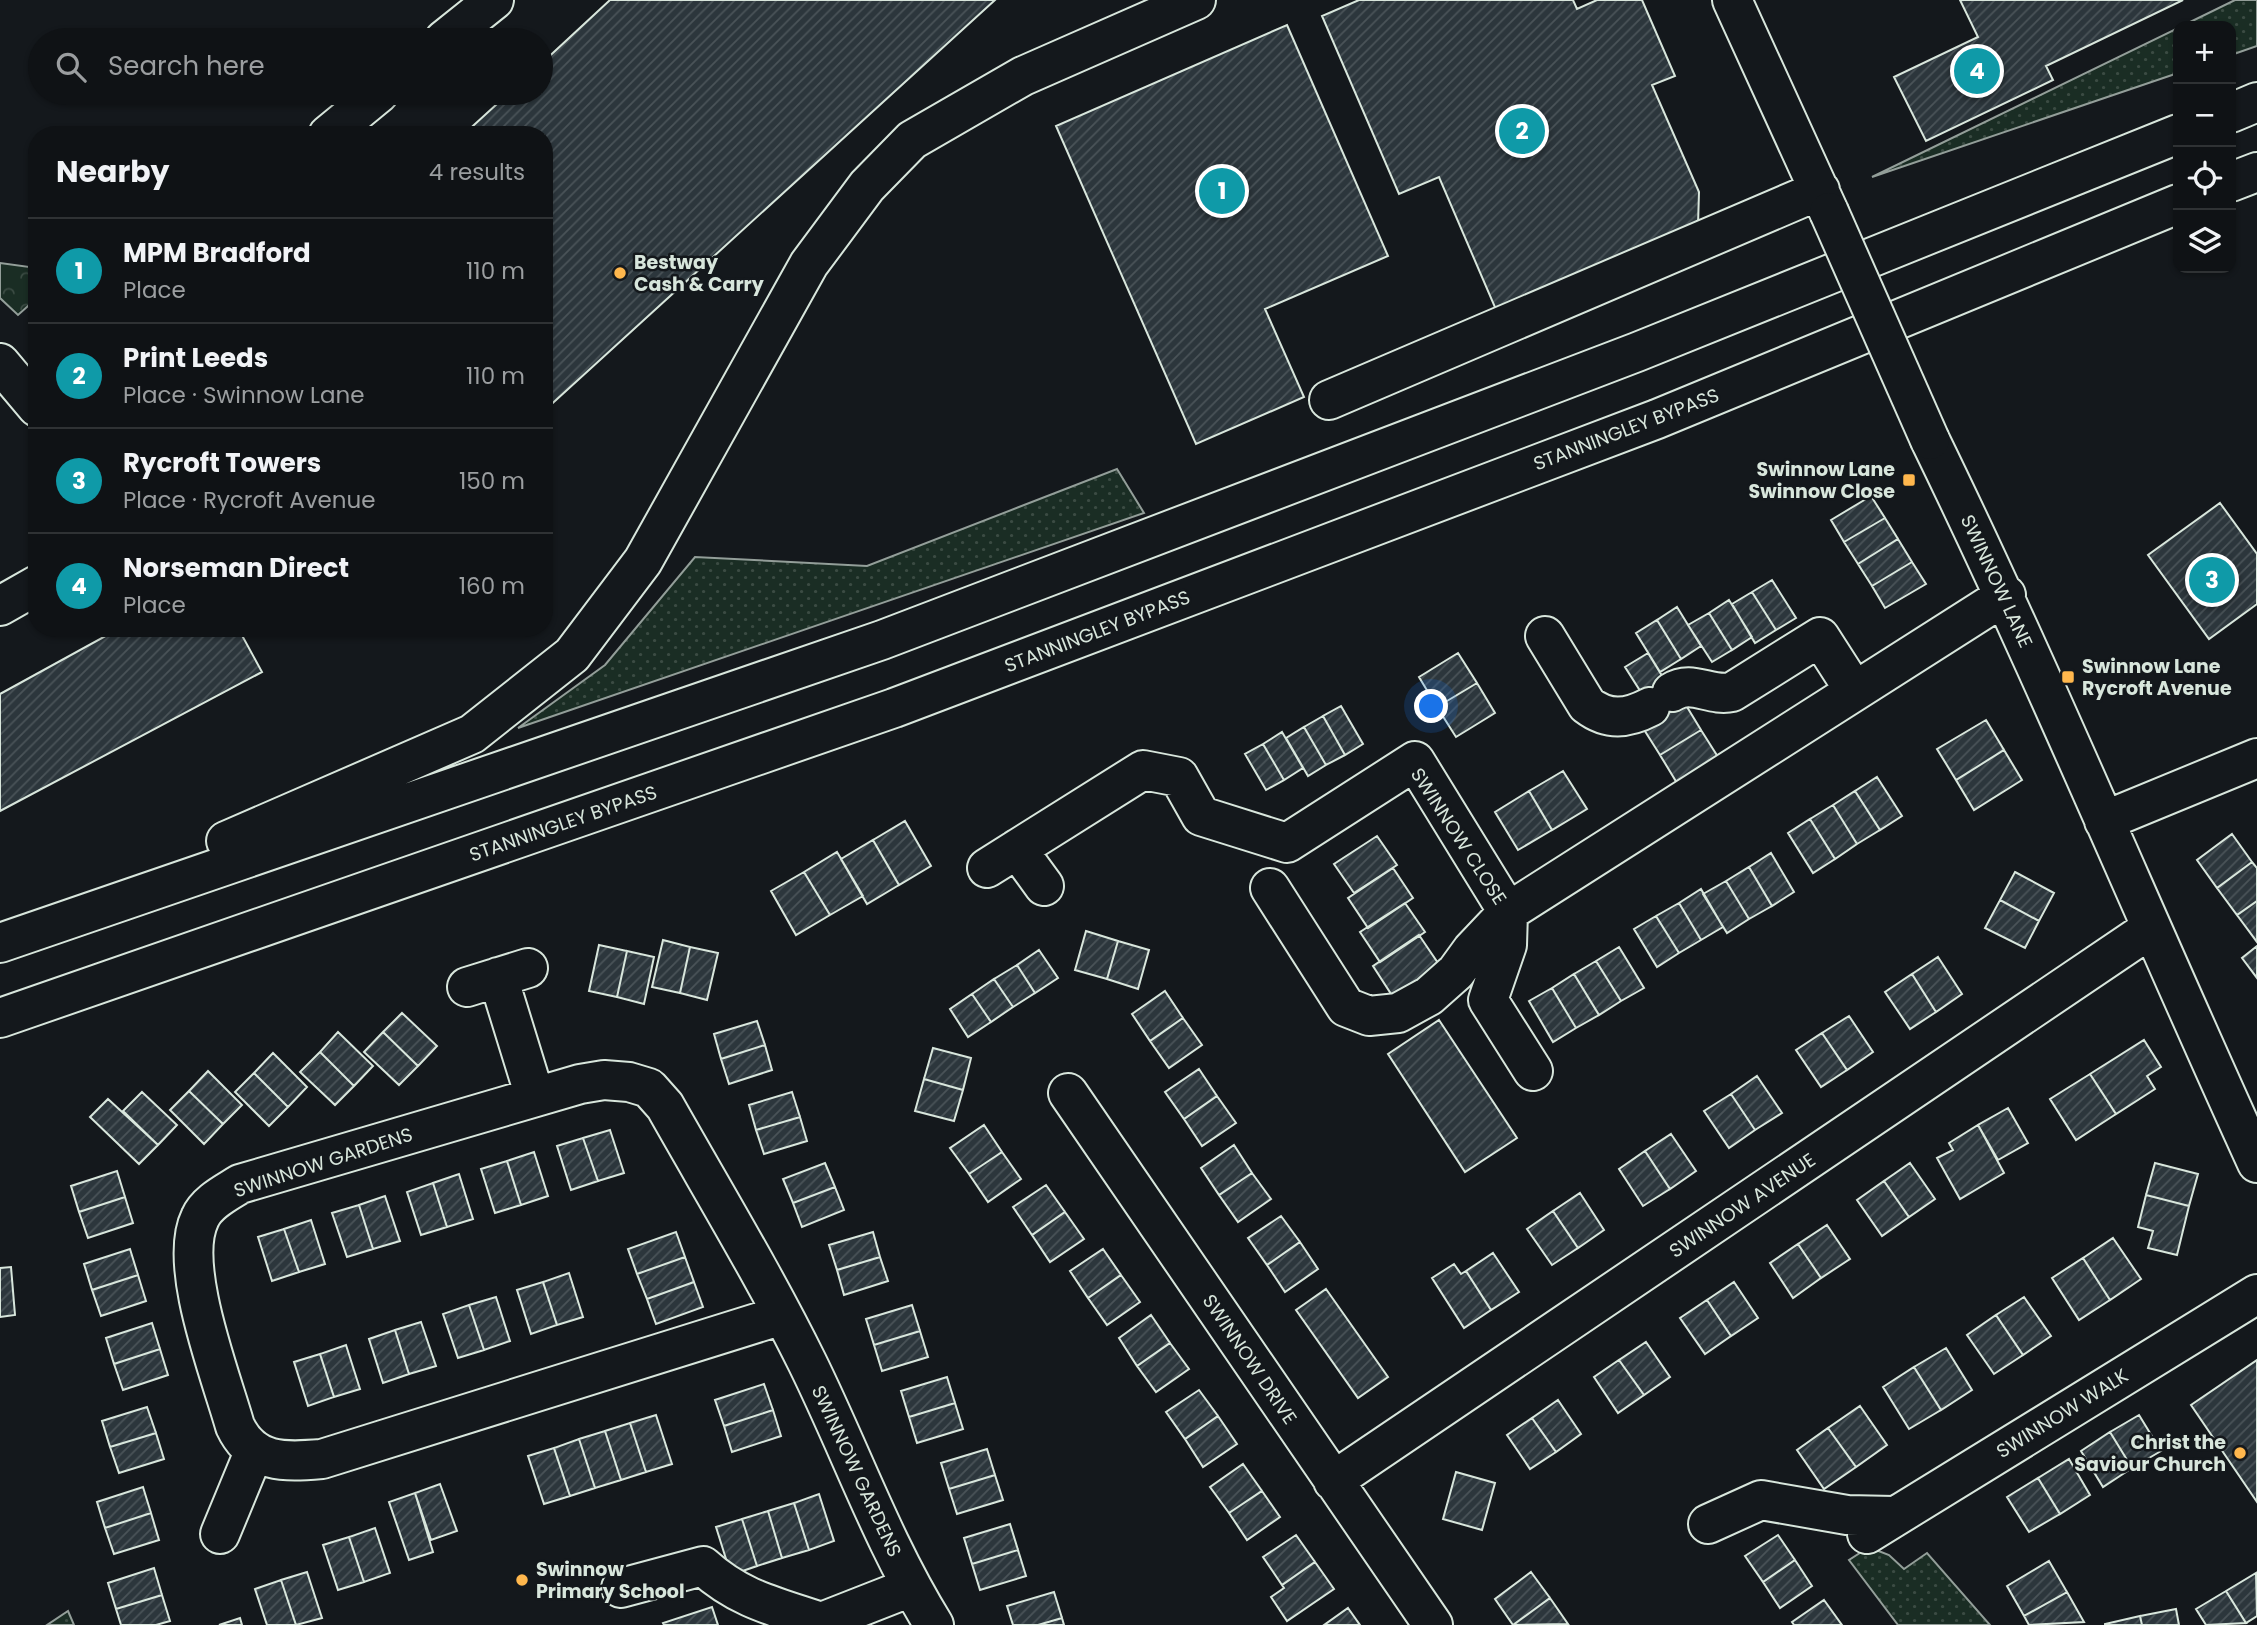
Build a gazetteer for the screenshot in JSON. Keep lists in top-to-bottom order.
{
  "streets": {
    "main road": [
      "STANNINGLEY BYPASS",
      "SWINNOW LANE",
      "SWINNOW CLOSE",
      "SWINNOW GARDENS",
      "SWINNOW AVENUE",
      "SWINNOW DRIVE",
      "SWINNOW WALK"
    ]
  },
  "crossings": [
    ["SWINNOW LANE", "SWINNOW CLOSE"],
    ["SWINNOW LANE", "SWINNOW AVENUE"],
    ["SWINNOW AVENUE", "SWINNOW DRIVE"]
  ],
  "places": {
    "other": ["Bestway Cash & Carry", "Christ the Saviour Church", "Swinnow Primary School"],
    "transit": ["Swinnow Lane Swinnow Close", "Swinnow Lane Rycroft Avenue"]
  },
  "page": {
    "map_buttons": ["+", "−"],
    "search": "Search here",
    "pins": [
      "4",
      "2",
      "1",
      "3"
    ],
    "heading": ["Nearby", "4 results"],
    "list": [
      {
        "mark": "1",
        "name": "MPM Bradford",
        "note": "Place",
        "value": "110 m"
      },
      {
        "mark": "2",
        "name": "Print Leeds",
        "note": "Place · Swinnow Lane",
        "value": "110 m"
      },
      {
        "mark": "3",
        "name": "Rycroft Towers",
        "note": "Place · Rycroft Avenue",
        "value": "150 m"
      },
      {
        "mark": "4",
        "name": "Norseman Direct",
        "note": "Place",
        "value": "160 m"
      }
    ]
  }
}
